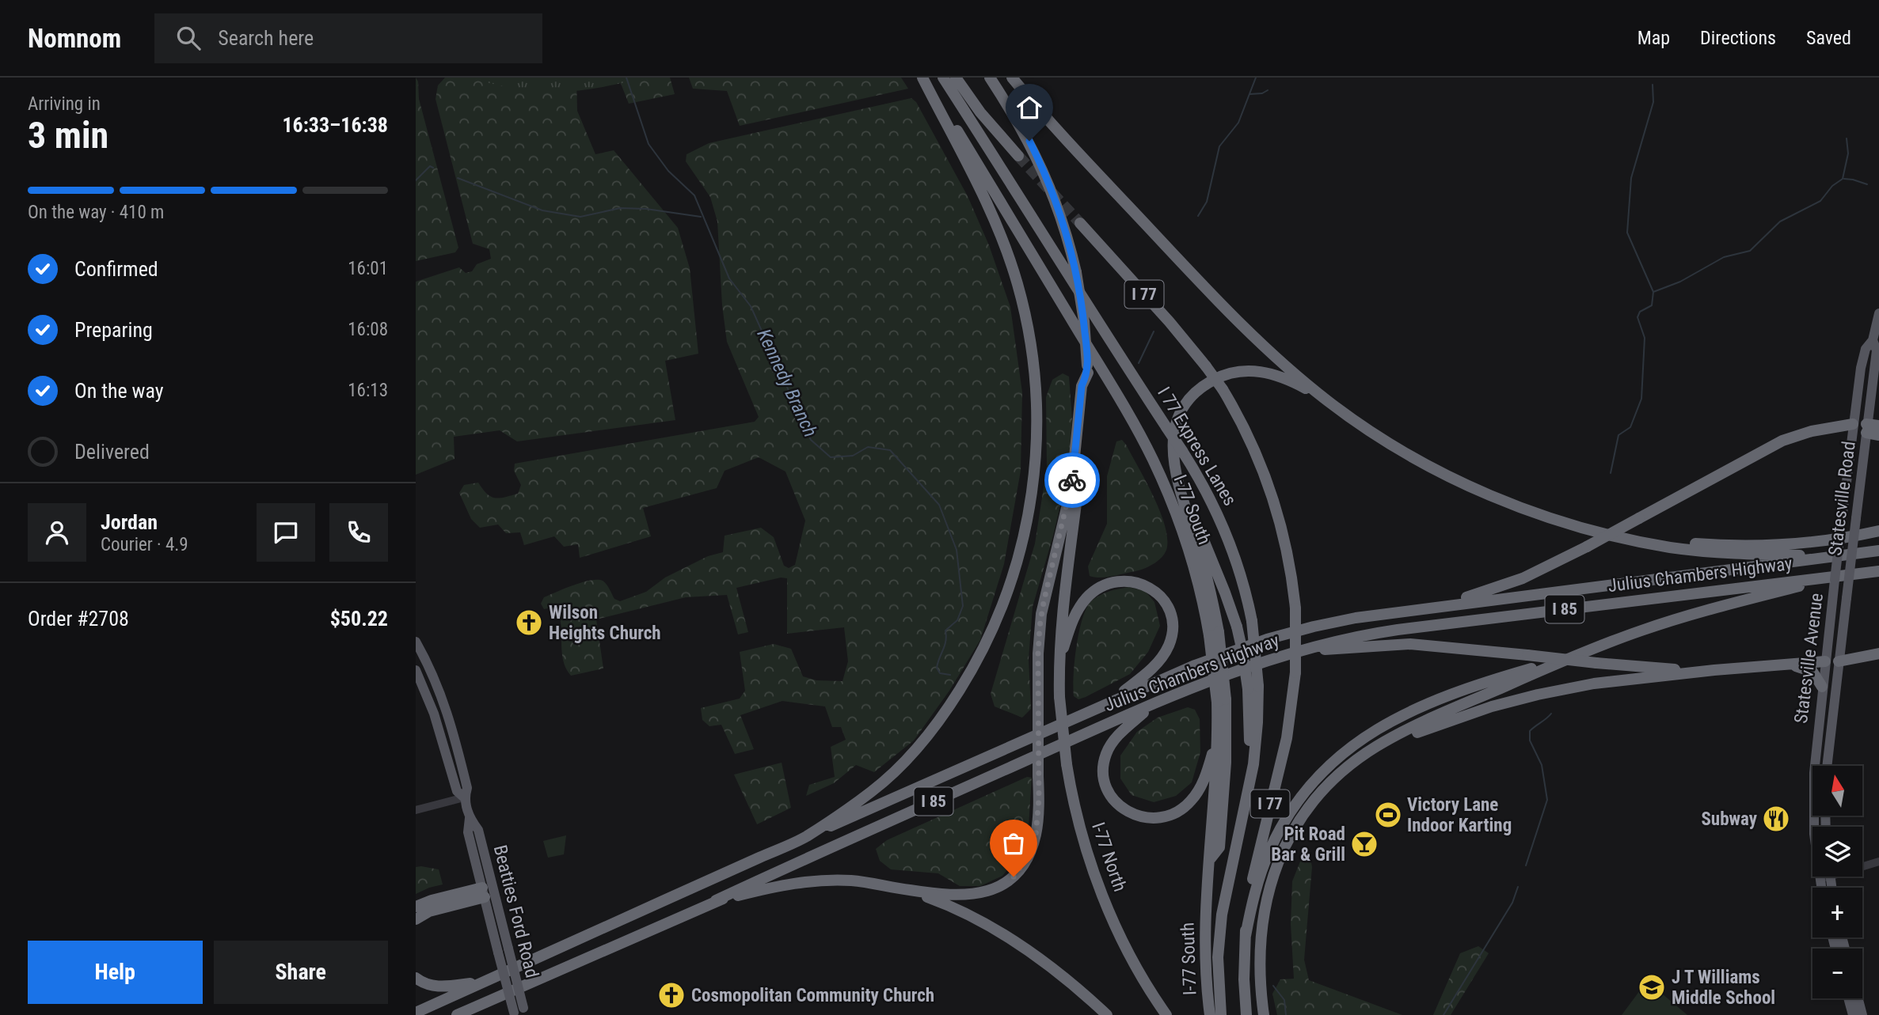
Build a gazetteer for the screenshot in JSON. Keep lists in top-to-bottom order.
{
  "streets": {
    "highway": [
      "I 77",
      "I 77 Express Lanes",
      "I-77 South",
      "Julius Chambers Highway",
      "I 85",
      "I-77 North"
    ],
    "main road": ["Statesville Road", "Statesville Avenue", "Beatties Ford Road"]
  },
  "crossings": [
    ["Statesville Road", "Statesville Avenue"],
    ["Julius Chambers Highway", "I 85"]
  ],
  "water": ["Kennedy Branch"],
  "places": {
    "church": ["Wilson Heights Church", "Cosmopolitan Community Church"],
    "sports": ["Victory Lane Indoor Karting"],
    "restaurant": ["Subway"],
    "bar": ["Pit Road Bar & Grill"],
    "school or university": ["J T Williams Middle School"]
  },
  "north": "top",
  "page": {
    "header": "Nomnom",
    "search": "Search here",
    "nav": ["Map", "Directions", "Saved"],
    "heading": ["3 min", "Arriving in", "16:33–16:38"],
    "panel": [
      "Jordan",
      "Courier · 4.9",
      "Order #2708",
      "$50.22"
    ],
    "bar": "On the way · 410 m",
    "list": [
      ["Confirmed", "16:01"],
      ["Preparing", "16:08"],
      ["On the way", "16:13"],
      "Delivered"
    ],
    "map_buttons": ["+", "−"],
    "buttons": ["Help", "Share"]
  }
}
